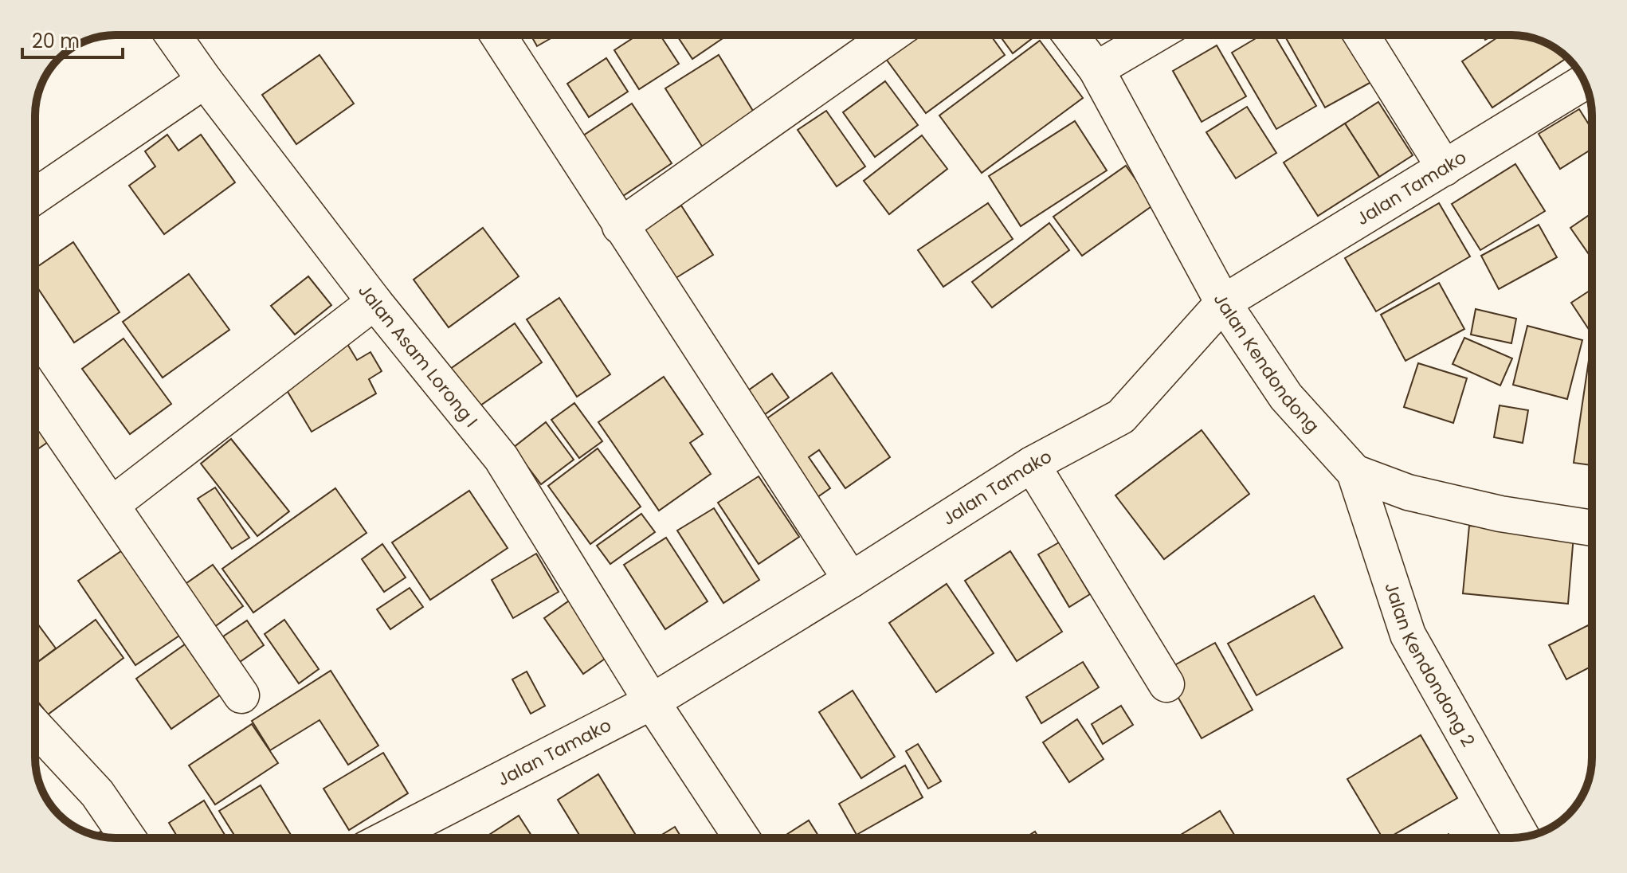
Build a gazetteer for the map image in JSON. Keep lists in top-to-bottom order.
{
  "streets": {
    "street": [
      "Jalan Tamako",
      "Jalan Asam Lorong I",
      "Jalan Kendondong",
      "Jalan Kendondong 2"
    ]
  },
  "crossings": [
    ["Jalan Tamako", "Jalan Asam Lorong I"],
    ["Jalan Tamako", "Jalan Kendondong"],
    ["Jalan Kendondong", "Jalan Kendondong 2"]
  ],
  "scale_bar": "20 m"
}
